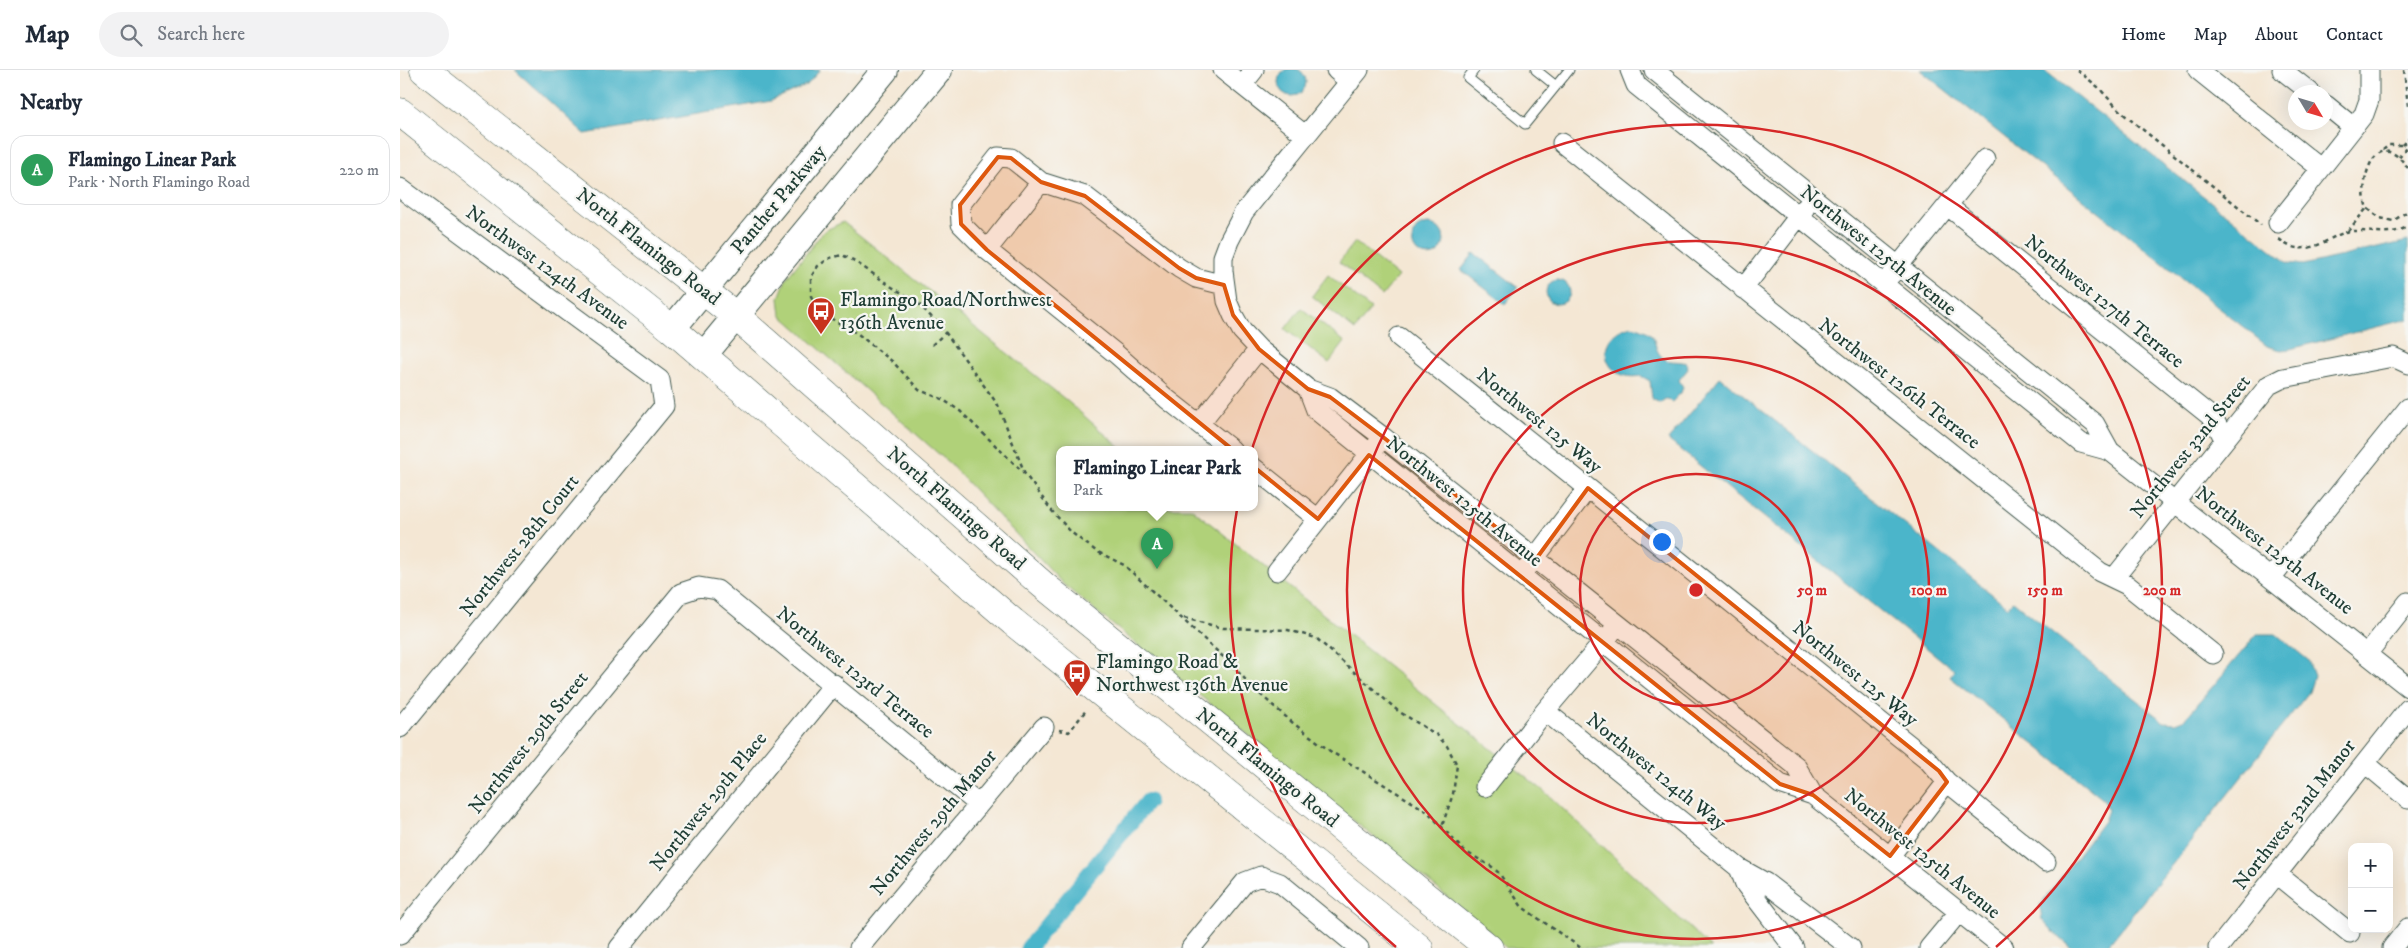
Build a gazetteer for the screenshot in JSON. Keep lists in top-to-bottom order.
{
  "streets": {
    "highway": ["North Flamingo Road"],
    "main road": ["Panther Parkway"],
    "street": [
      "Northwest 125th Avenue",
      "Northwest 124th Avenue",
      "Northwest 127th Terrace",
      "Northwest 126th Terrace",
      "Northwest 125 Way",
      "Northwest 32nd Street",
      "Northwest 28th Court",
      "Northwest 123rd Terrace",
      "Northwest 29th Street",
      "Northwest 124th Way",
      "Northwest 29th Place",
      "Northwest 32nd Manor",
      "Northwest 29th Manor"
    ]
  },
  "crossings": [
    ["Panther Parkway", "North Flamingo Road"],
    ["Northwest 125th Avenue", "Northwest 32nd Street"],
    ["Northwest 124th Avenue", "Northwest 28th Court"],
    ["Northwest 127th Terrace", "Northwest 32nd Street"],
    ["Northwest 126th Terrace", "Northwest 32nd Street"],
    ["Northwest 123rd Terrace", "Northwest 29th Street"],
    ["Northwest 123rd Terrace", "Northwest 29th Place"],
    ["Northwest 123rd Terrace", "Northwest 29th Manor"]
  ],
  "places": {
    "bus stop": ["Flamingo Road/Northwest 136th Avenue", "Flamingo Road & Northwest 136th Avenue"]
  },
  "north": "bottom right",
  "page": {
    "header": "Map",
    "search": "Search here",
    "nav": [
      "Home",
      "Map",
      "About",
      "Contact"
    ],
    "heading": "Nearby",
    "list": [
      {
        "mark": "A",
        "name": "Flamingo Linear Park",
        "note": "Park · North Flamingo Road",
        "value": "220 m"
      }
    ],
    "popup": ["Flamingo Linear Park", "Park"],
    "pins": "A",
    "map_buttons": ["+", "−"]
  },
  "rings": [
    "50 m",
    "100 m",
    "150 m",
    "200 m"
  ]
}
